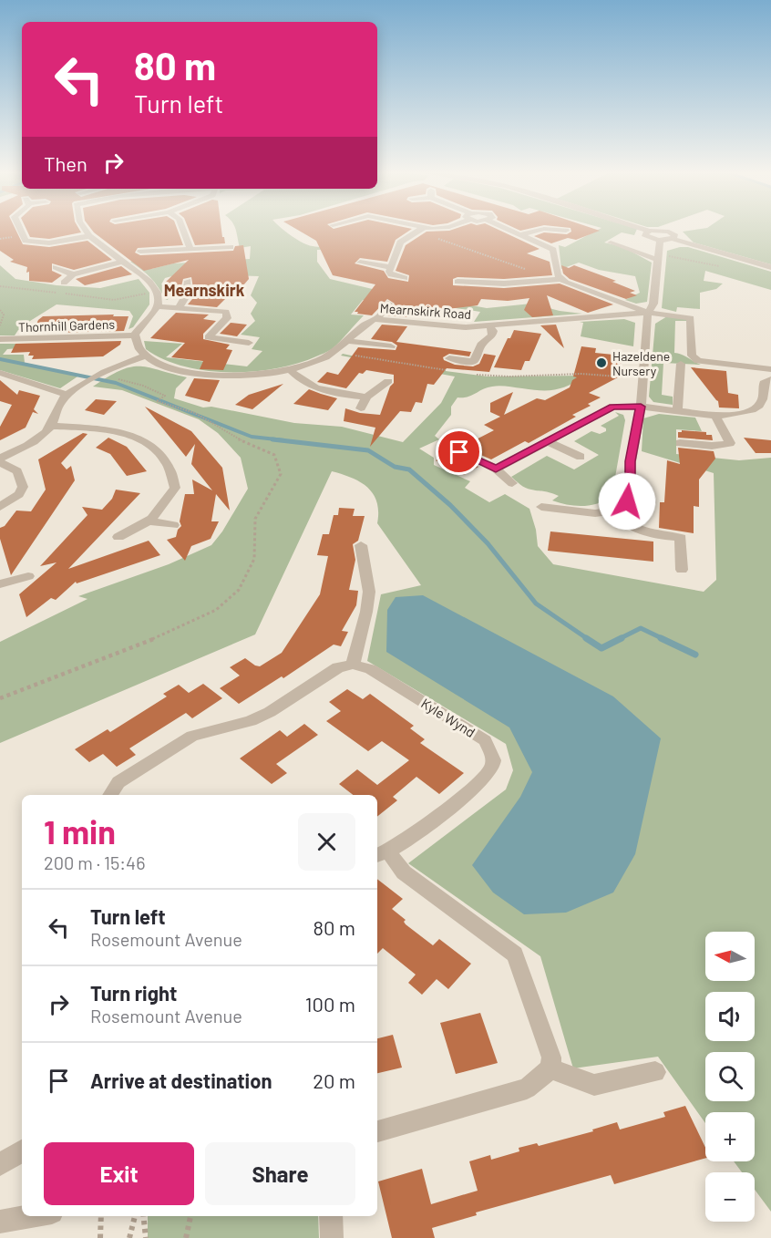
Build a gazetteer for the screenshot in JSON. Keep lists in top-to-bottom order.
{
  "streets": {
    "street": ["Mearnskirk Road", "Thornhill Gardens", "Kyle Wynd"]
  },
  "districts": ["Mearnskirk"],
  "places": ["Hazeldene Nursery"],
  "north": "left",
  "page": {
    "turn": ["80 m", "Turn left"],
    "then": "Then",
    "heading": ["1 min", "200 m · 15:46"],
    "list": [
      {
        "name": "Turn left",
        "note": "Rosemount Avenue",
        "value": "80 m"
      },
      {
        "name": "Turn right",
        "note": "Rosemount Avenue",
        "value": "100 m"
      },
      {
        "name": "Arrive at destination",
        "value": "20 m"
      }
    ],
    "map_buttons": ["+", "−"],
    "buttons": ["Exit", "Share"]
  }
}
